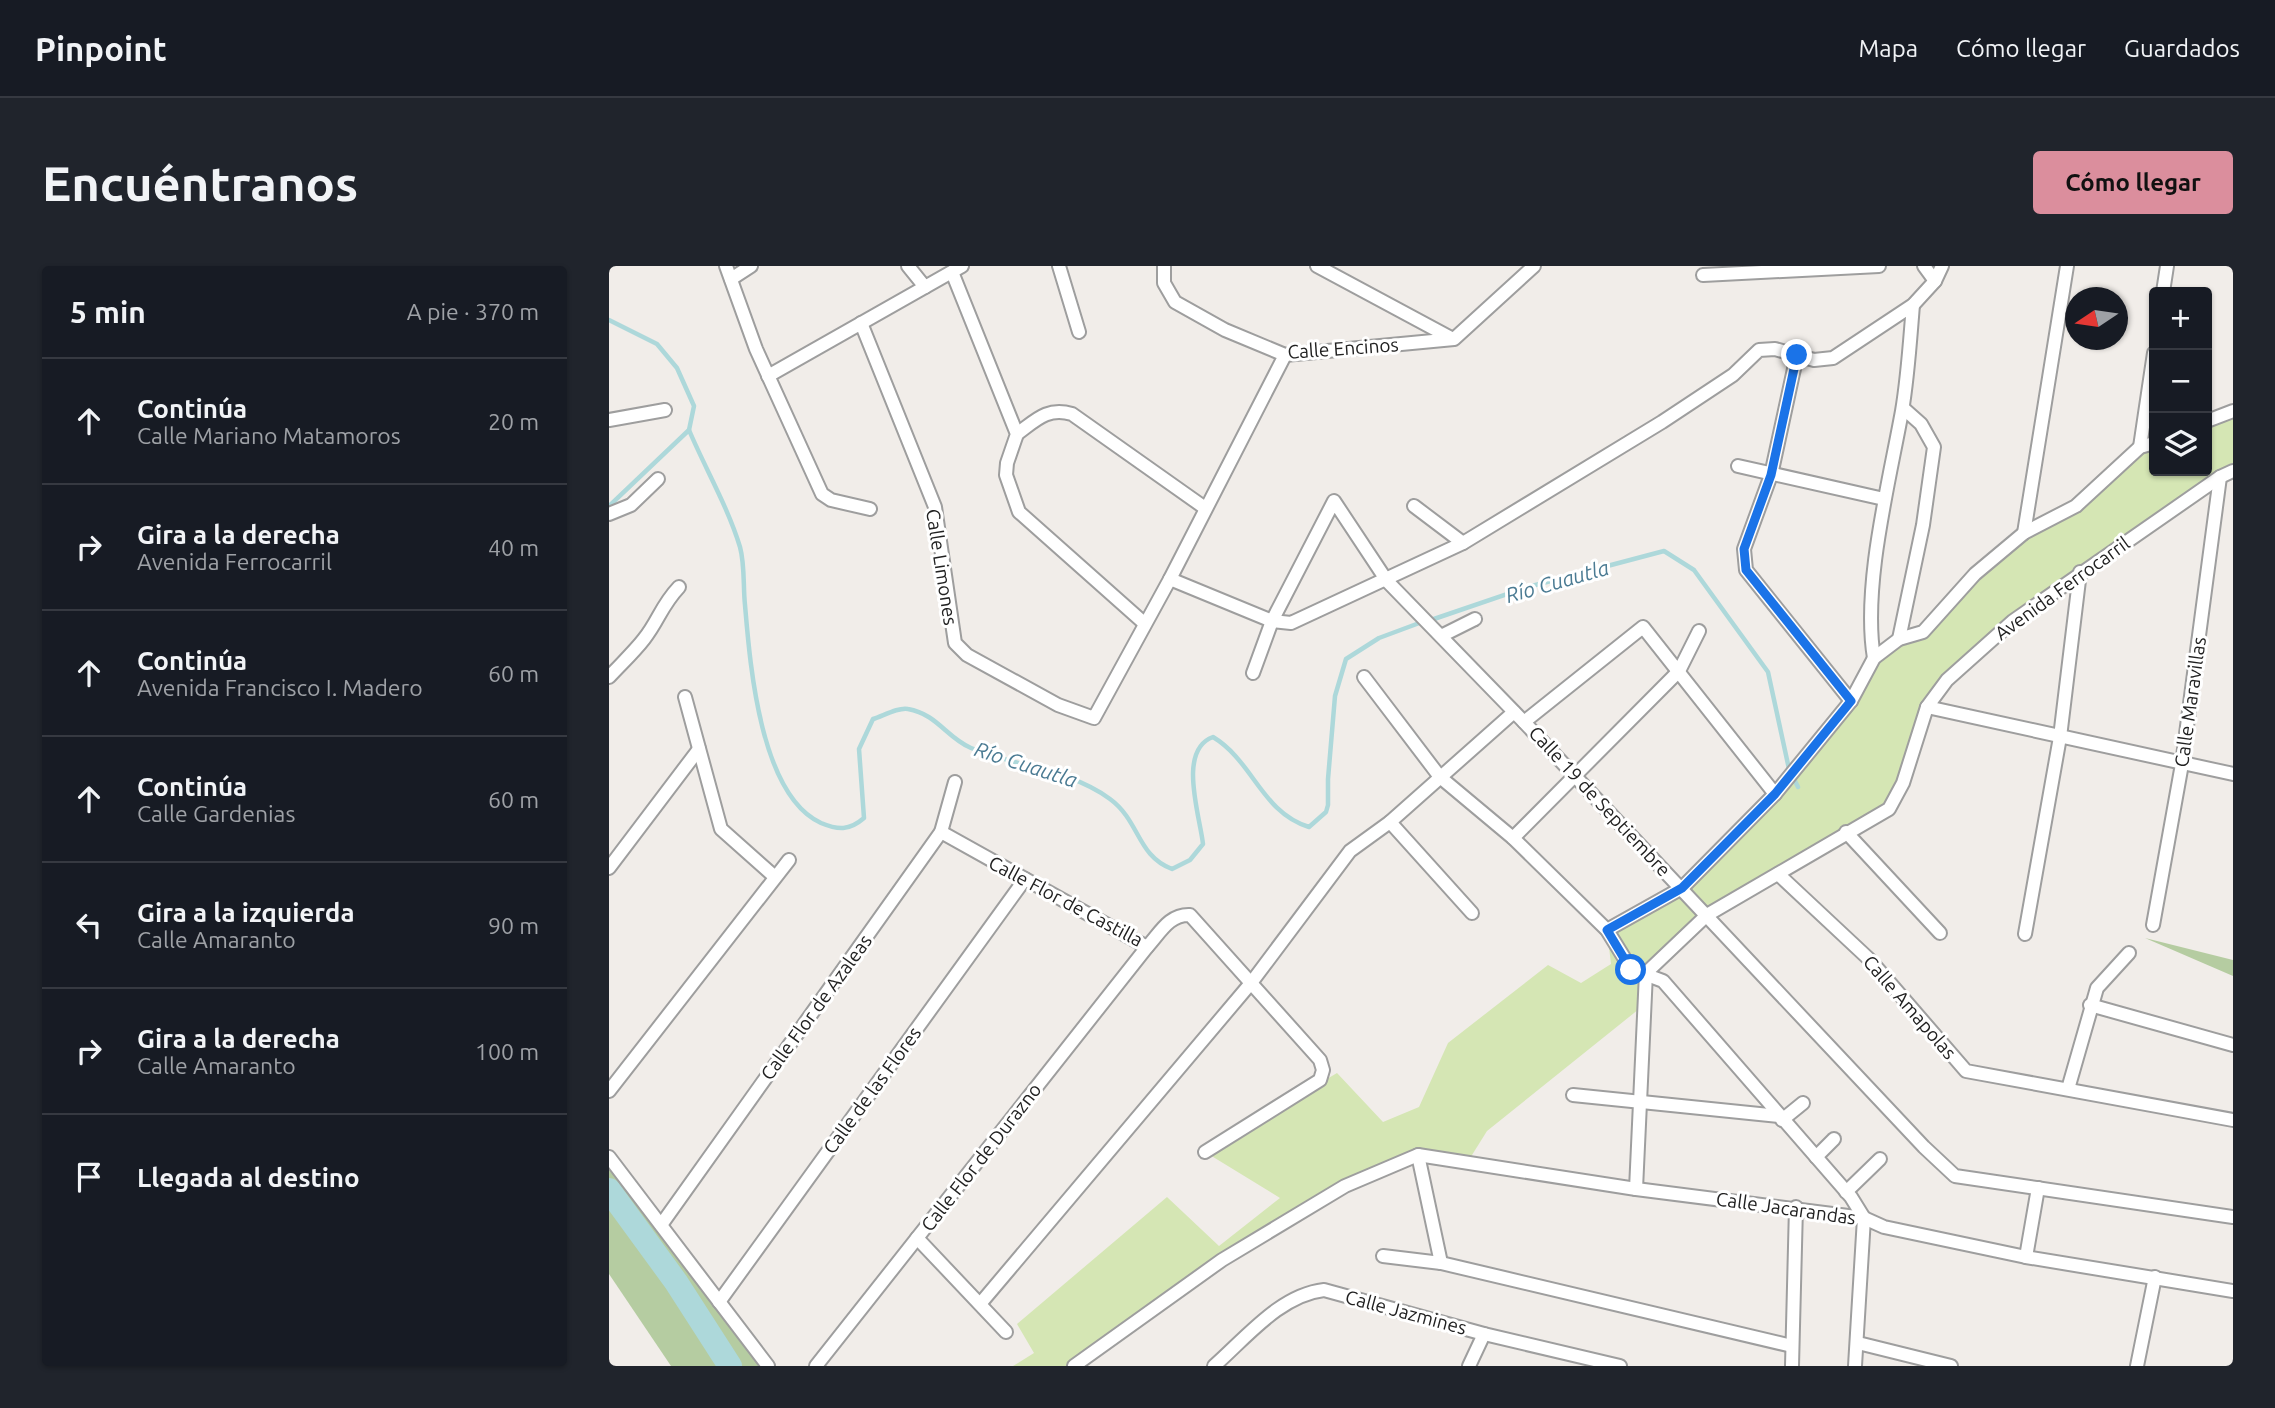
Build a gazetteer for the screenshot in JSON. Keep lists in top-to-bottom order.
{
  "streets": {
    "street": [
      "Calle Encinos",
      "Calle Limones",
      "Avenida Ferrocarril",
      "Calle Maravillas",
      "Calle 19 de Septiembre",
      "Calle Flor de Castilla",
      "Calle Flor de Azaleas",
      "Calle Amapolas",
      "Calle de las Flores",
      "Calle Flor de Durazno",
      "Calle Jacarandas",
      "Calle Jazmines"
    ]
  },
  "crossings": [
    ["Avenida Ferrocarril", "Calle Maravillas"],
    ["Avenida Ferrocarril", "Calle 19 de Septiembre"],
    ["Avenida Ferrocarril", "Calle Amapolas"],
    ["Calle Flor de Castilla", "Calle Flor de Azaleas"],
    ["Calle Flor de Castilla", "Calle de las Flores"],
    ["Calle Flor de Castilla", "Calle Flor de Durazno"]
  ],
  "water": ["Río Cuautla"],
  "north": "left",
  "page": {
    "header": "Pinpoint",
    "nav": ["Mapa", "Cómo llegar", "Guardados"],
    "buttons": "Cómo llegar",
    "title": "Encuéntranos",
    "heading": ["5 min", "A pie · 370 m"],
    "map_buttons": ["+", "−"],
    "list": [
      ["Continúa", "Calle Mariano Matamoros", "20 m"],
      ["Gira a la derecha", "Avenida Ferrocarril", "40 m"],
      ["Continúa", "Avenida Francisco I. Madero", "60 m"],
      ["Continúa", "Calle Gardenias", "60 m"],
      ["Gira a la izquierda", "Calle Amaranto", "90 m"],
      ["Gira a la derecha", "Calle Amaranto", "100 m"],
      "Llegada al destino"
    ]
  }
}
